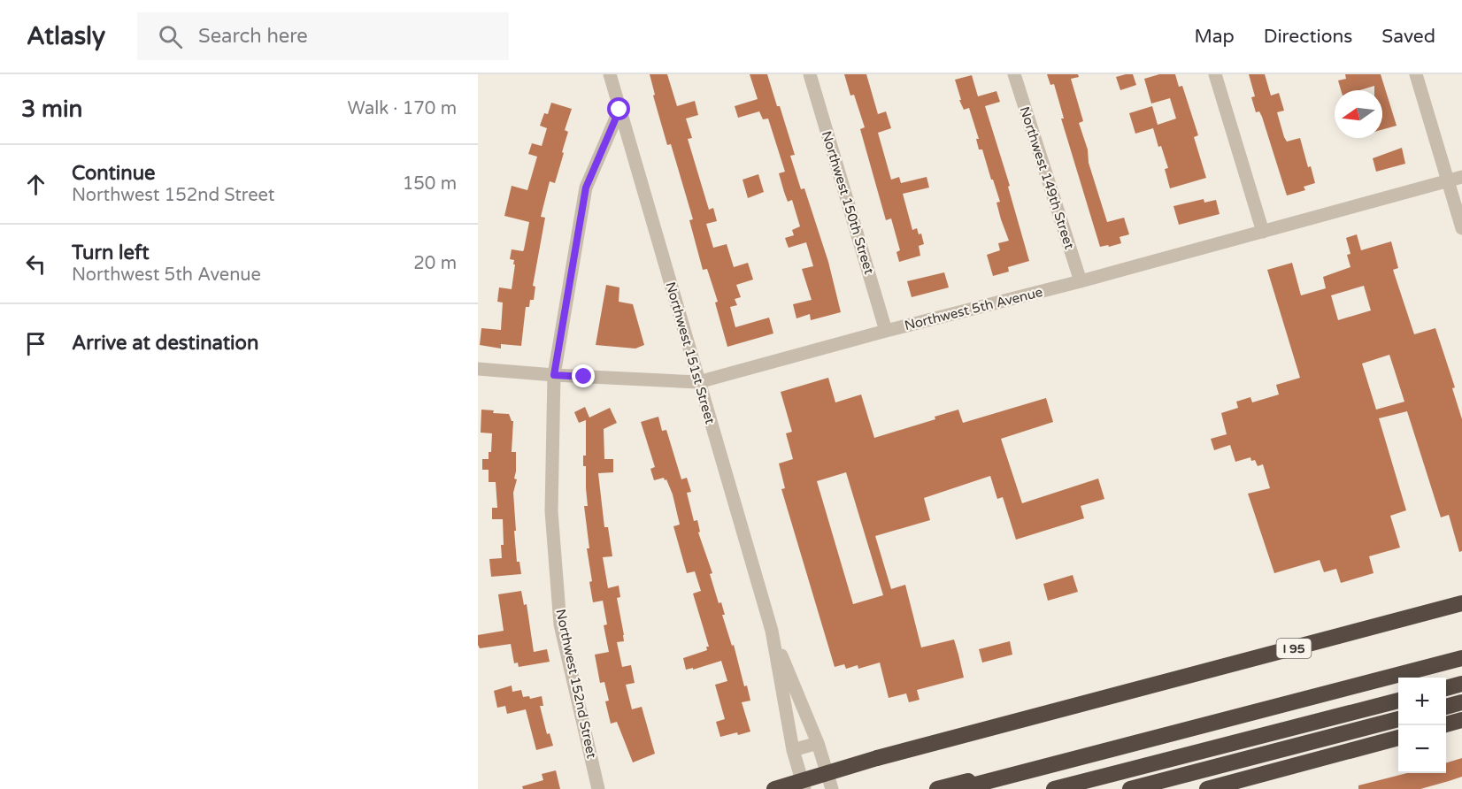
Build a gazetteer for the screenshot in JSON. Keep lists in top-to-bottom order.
{
  "streets": {
    "highway": ["I 95"],
    "street": [
      "Northwest 149th Street",
      "Northwest 150th Street",
      "Northwest 5th Avenue",
      "Northwest 151st Street",
      "Northwest 152nd Street"
    ]
  },
  "crossings": [
    ["Northwest 149th Street", "Northwest 5th Avenue"],
    ["Northwest 150th Street", "Northwest 5th Avenue"],
    ["Northwest 5th Avenue", "Northwest 151st Street"],
    ["Northwest 5th Avenue", "Northwest 152nd Street"],
    ["Northwest 151st Street", "Northwest 152nd Street"]
  ],
  "north": "left",
  "page": {
    "header": "Atlasly",
    "search": "Search here",
    "nav": ["Map", "Directions", "Saved"],
    "heading": ["3 min", "Walk · 170 m"],
    "list": [
      ["Continue", "Northwest 152nd Street", "150 m"],
      ["Turn left", "Northwest 5th Avenue", "20 m"],
      "Arrive at destination"
    ],
    "map_buttons": ["+", "−"]
  }
}
